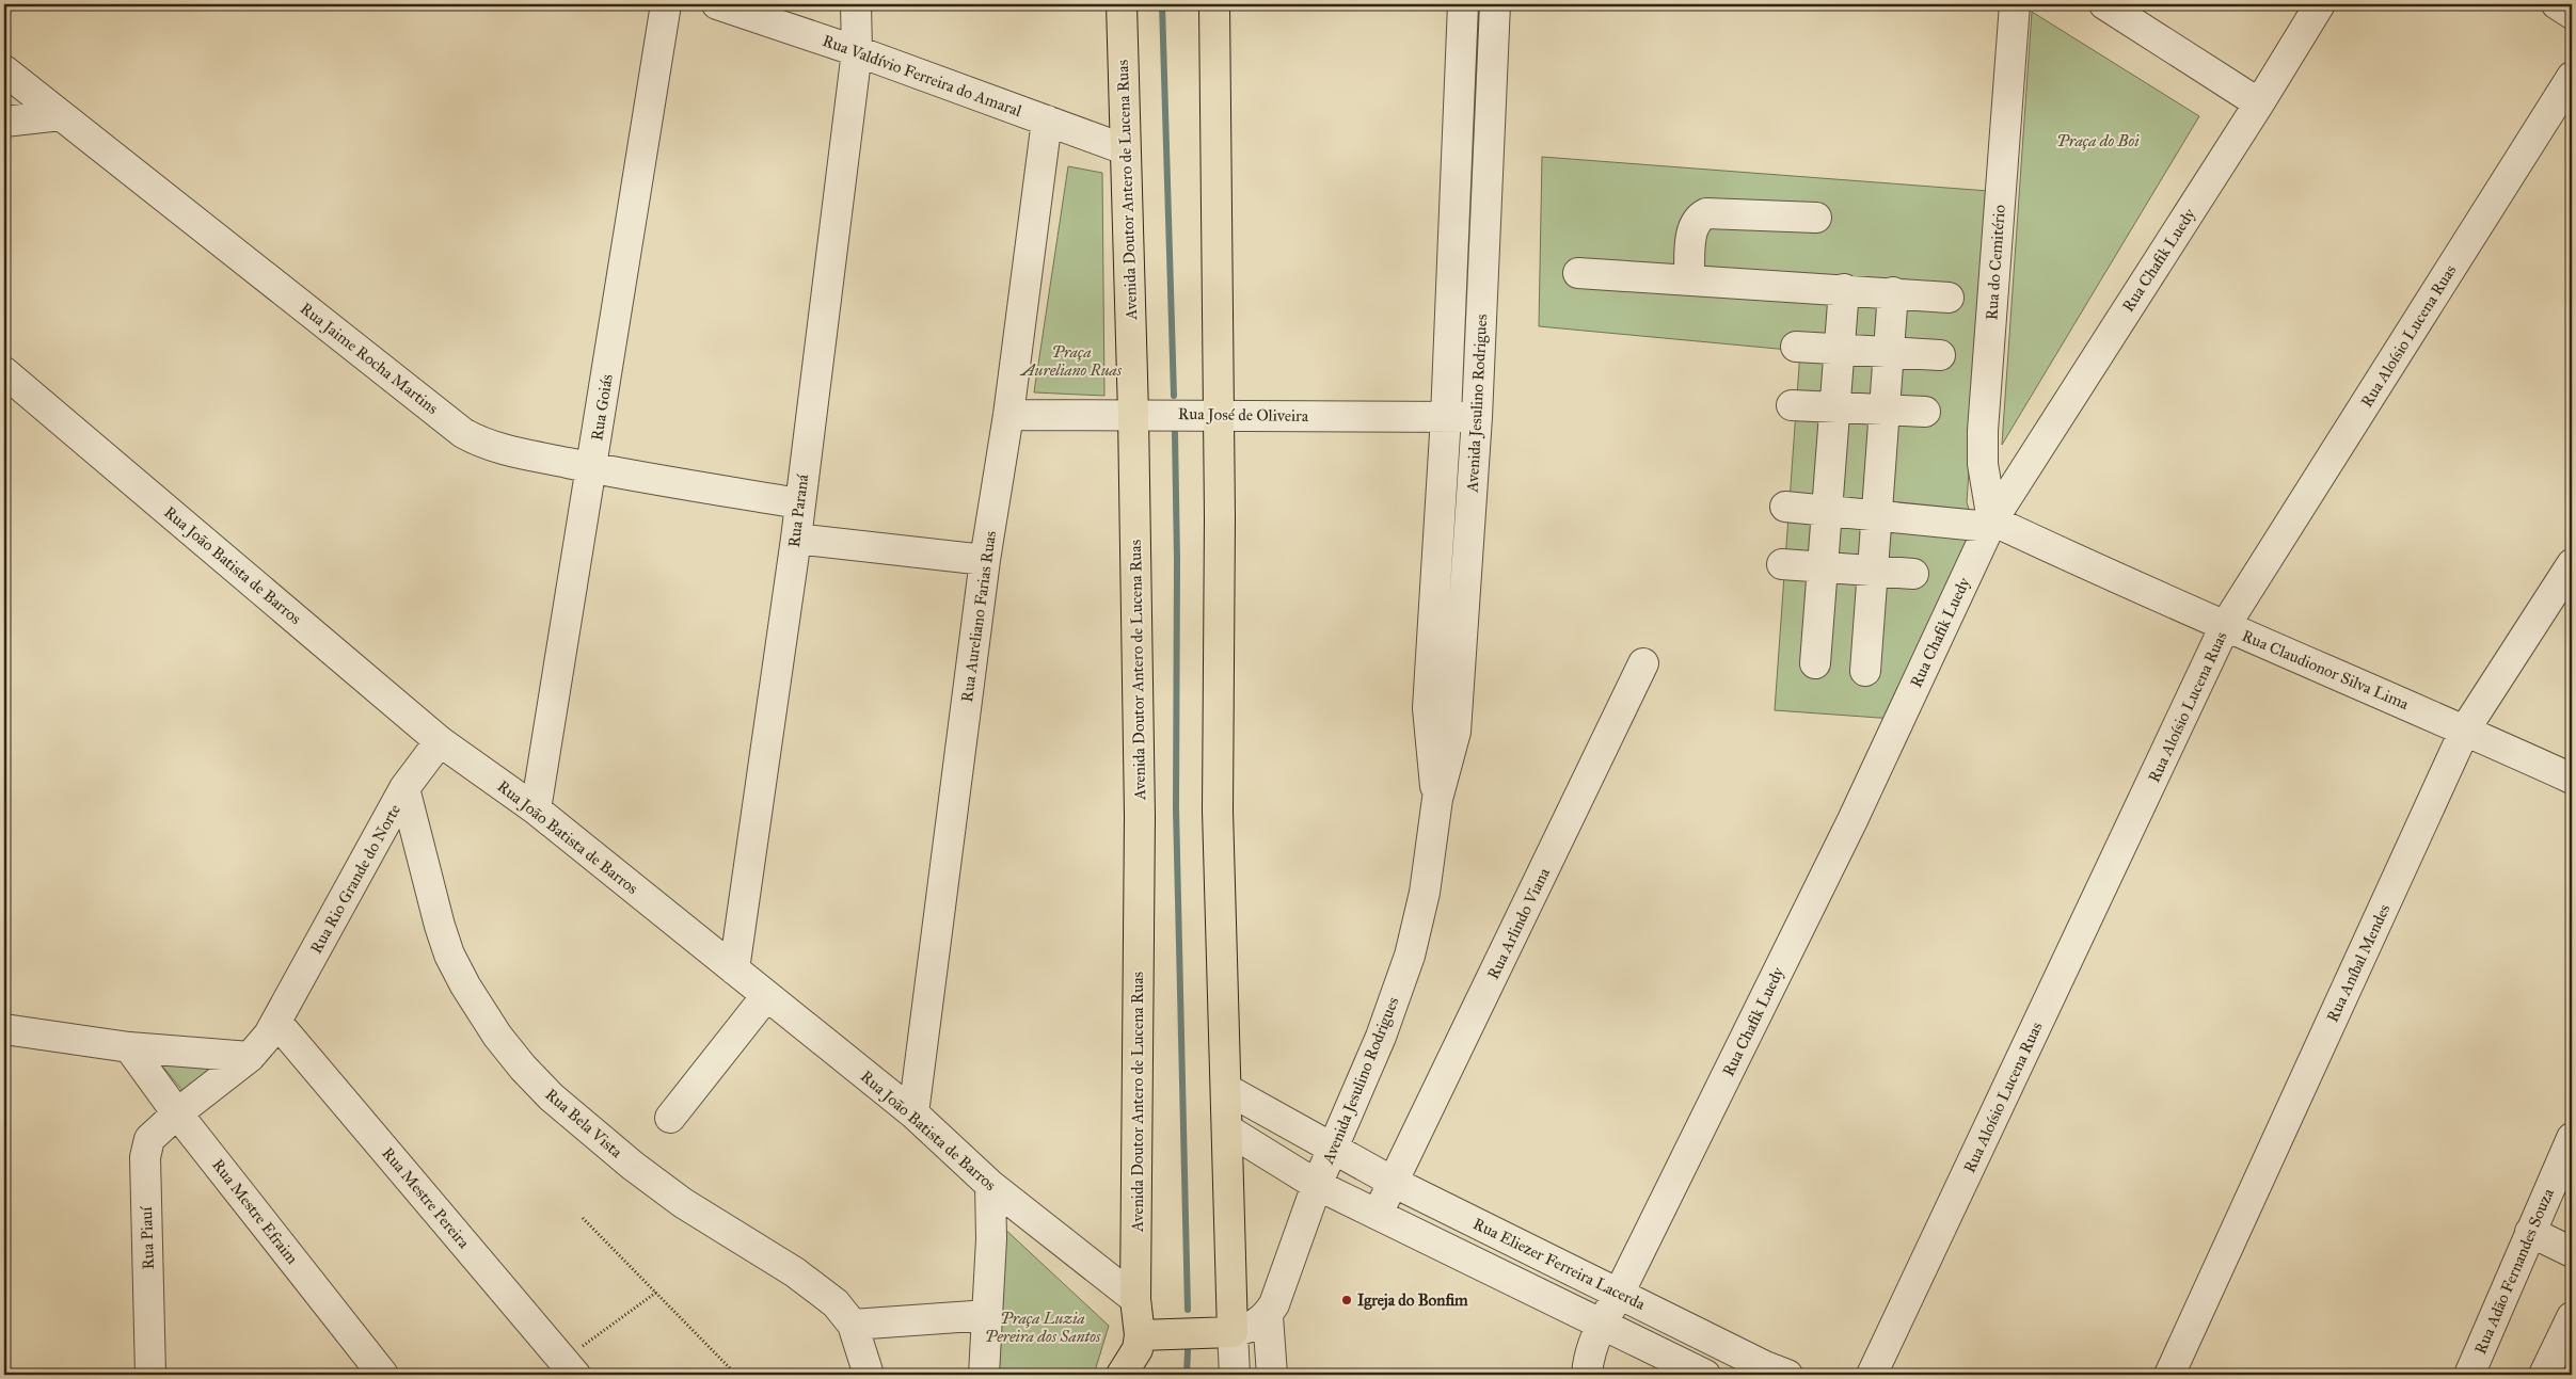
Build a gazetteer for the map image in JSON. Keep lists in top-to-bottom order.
{
  "streets": {
    "main road": ["Avenida Doutor Antero de Lucena Ruas"],
    "street": [
      "Rua Valdívio Ferreira do Amaral",
      "Rua Chafik Luedy",
      "Rua do Cemitério",
      "Rua Aloísio Lucena Ruas",
      "Rua Jaime Rocha Martins",
      "Avenida Jesulino Rodrigues",
      "Rua Goiás",
      "Rua José de Oliveira",
      "Rua Paraná",
      "Rua João Batista de Barros",
      "Rua Aureliano Farias Ruas",
      "Rua Claudionor Silva Lima",
      "Rua Rio Grande do Norte",
      "Rua Arlindo Viana",
      "Rua Aníbal Mendes",
      "Rua Bela Vista",
      "Rua Mestre Pereira",
      "Rua Mestre Efraim",
      "Rua Piauí",
      "Rua Eliezer Ferreira Lacerda",
      "Rua Adão Fernandes Souza"
    ]
  },
  "crossings": [
    ["Rua Valdívio Ferreira do Amaral", "Avenida Doutor Antero de Lucena Ruas"],
    ["Rua Valdívio Ferreira do Amaral", "Rua Paraná"],
    ["Rua Valdívio Ferreira do Amaral", "Rua Aureliano Farias Ruas"],
    ["Avenida Doutor Antero de Lucena Ruas", "Rua José de Oliveira"],
    ["Avenida Doutor Antero de Lucena Ruas", "Rua João Batista de Barros"],
    ["Rua Chafik Luedy", "Rua do Cemitério"],
    ["Rua Chafik Luedy", "Rua Claudionor Silva Lima"],
    ["Rua Chafik Luedy", "Rua Eliezer Ferreira Lacerda"],
    ["Rua do Cemitério", "Rua Claudionor Silva Lima"],
    ["Rua Aloísio Lucena Ruas", "Rua Claudionor Silva Lima"],
    ["Rua Jaime Rocha Martins", "Rua Goiás"],
    ["Rua Jaime Rocha Martins", "Rua Paraná"],
    ["Avenida Jesulino Rodrigues", "Rua José de Oliveira"],
    ["Avenida Jesulino Rodrigues", "Rua Eliezer Ferreira Lacerda"],
    ["Rua Goiás", "Rua João Batista de Barros"],
    ["Rua José de Oliveira", "Rua Aureliano Farias Ruas"],
    ["Rua Paraná", "Rua João Batista de Barros"],
    ["Rua João Batista de Barros", "Rua Aureliano Farias Ruas"],
    ["Rua João Batista de Barros", "Rua Rio Grande do Norte"],
    ["Rua Claudionor Silva Lima", "Rua Aníbal Mendes"],
    ["Rua Rio Grande do Norte", "Rua Bela Vista"],
    ["Rua Rio Grande do Norte", "Rua Mestre Pereira"],
    ["Rua Rio Grande do Norte", "Rua Piauí"],
    ["Rua Arlindo Viana", "Rua Eliezer Ferreira Lacerda"],
    ["Rua Mestre Efraim", "Rua Piauí"]
  ],
  "parks": ["Praça do Boi", "Praça Aureliano Ruas", "Praça Luzia Pereira dos Santos"],
  "places": ["Igreja do Bonfim"]
}
